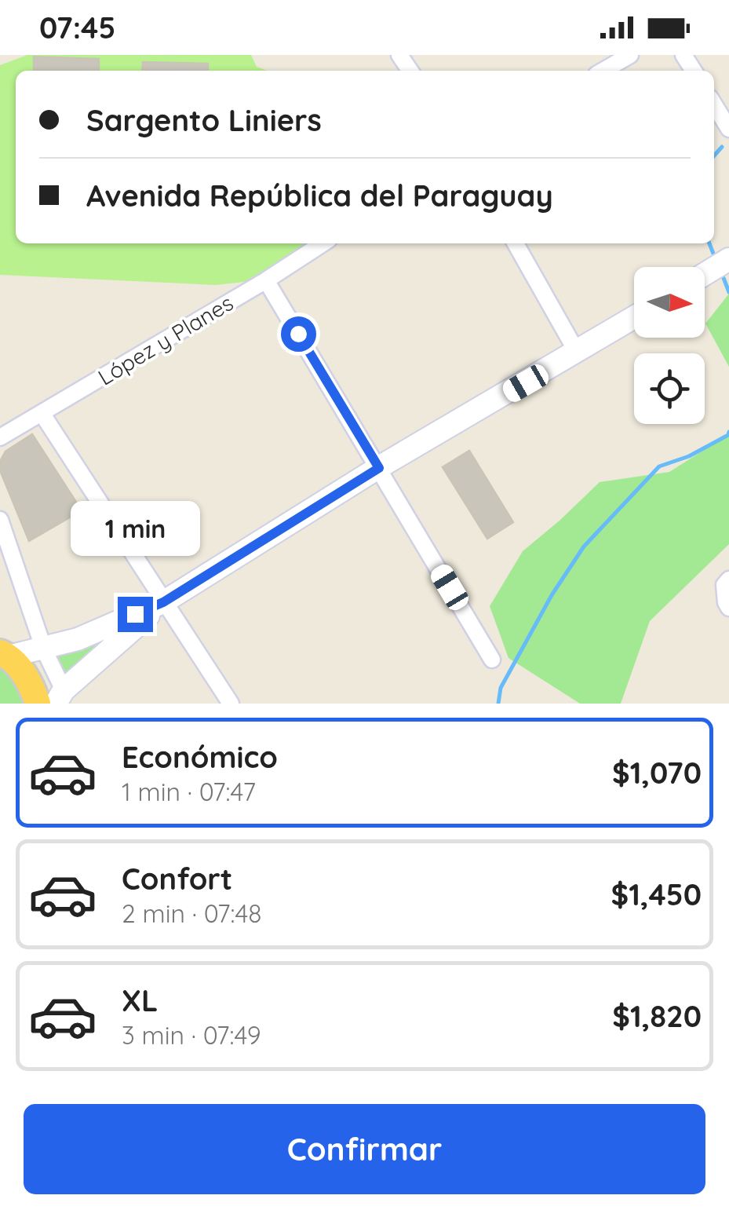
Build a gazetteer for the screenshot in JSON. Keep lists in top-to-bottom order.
{
  "streets": {
    "street": ["López y Planes"]
  },
  "north": "right",
  "page": {
    "status": "07:45",
    "banner": ["Sargento Liniers", "Avenida República del Paraguay"],
    "bubble": "1 min",
    "list": [
      {
        "name": "Económico",
        "note": "1 min · 07:47",
        "value": "$1,070"
      },
      {
        "name": "Confort",
        "note": "2 min · 07:48",
        "value": "$1,450"
      },
      {
        "name": "XL",
        "note": "3 min · 07:49",
        "value": "$1,820"
      }
    ],
    "buttons": "Confirmar"
  }
}
